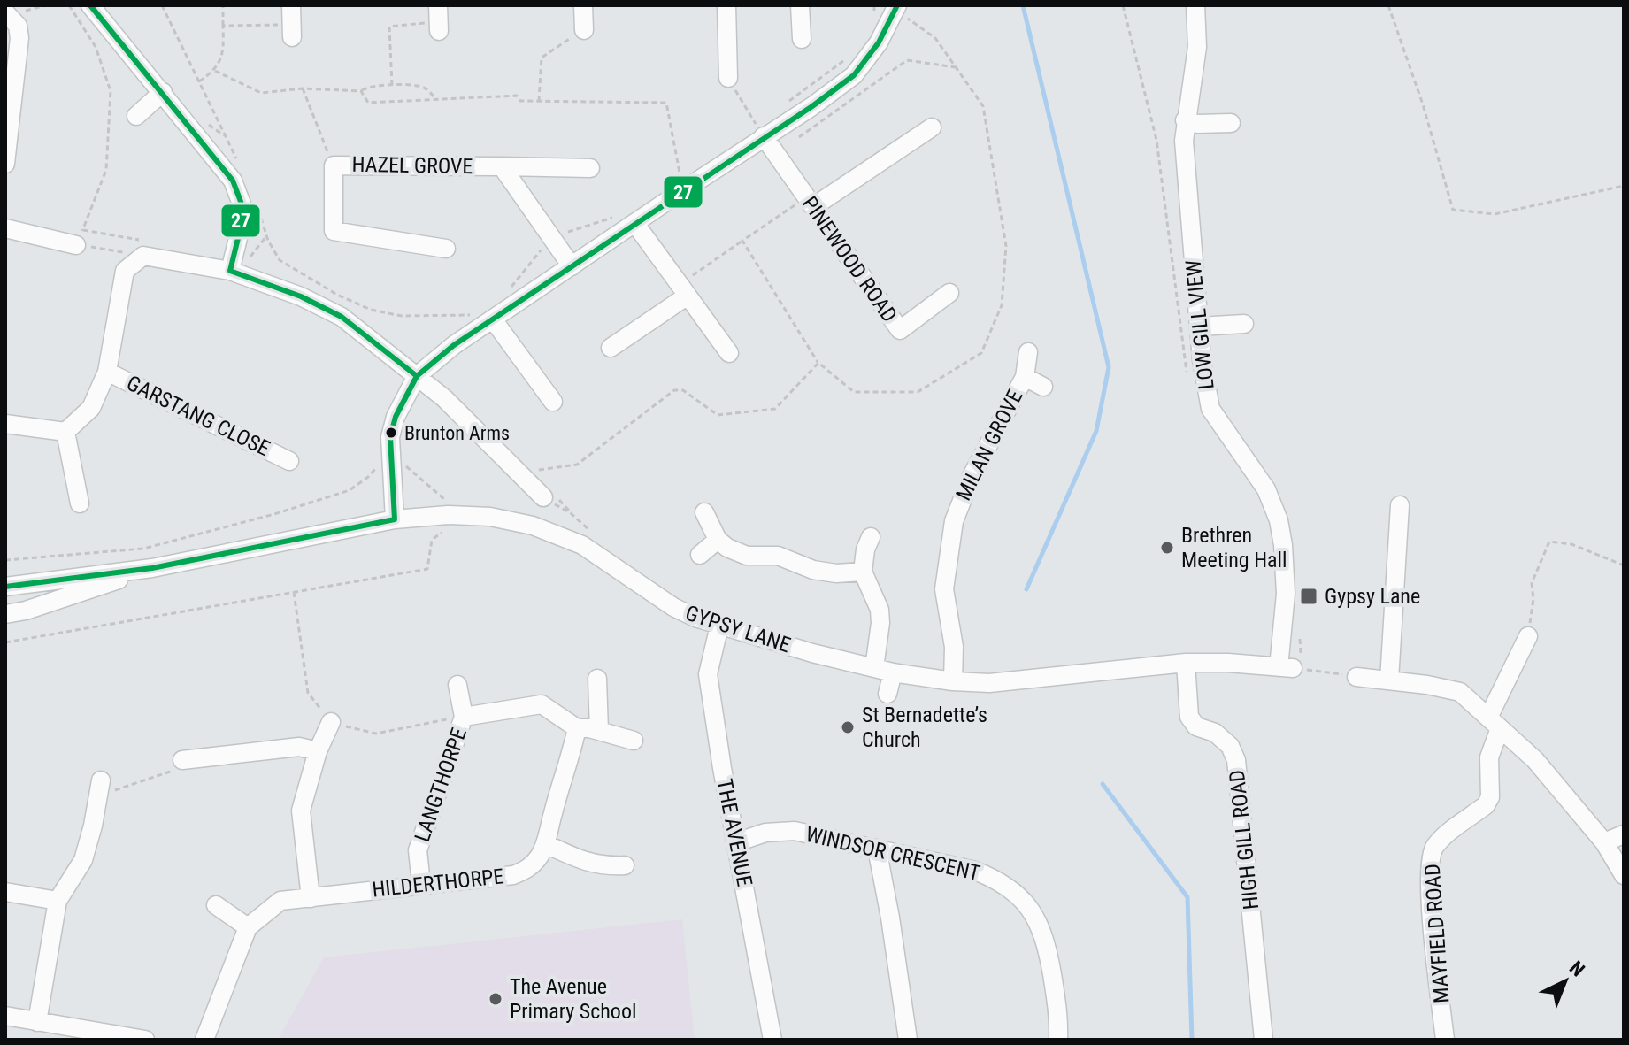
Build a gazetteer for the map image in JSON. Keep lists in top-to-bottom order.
{
  "streets": {
    "street": [
      "HAZEL GROVE",
      "PINEWOOD ROAD",
      "LOW GILL VIEW",
      "GARSTANG CLOSE",
      "MILAN GROVE",
      "GYPSY LANE",
      "LANGTHORPE",
      "THE AVENUE",
      "HIGH GILL ROAD",
      "WINDSOR CRESCENT",
      "HILDERTHORPE",
      "MAYFIELD ROAD"
    ]
  },
  "crossings": [
    ["LOW GILL VIEW", "GYPSY LANE"],
    ["MILAN GROVE", "GYPSY LANE"],
    ["GYPSY LANE", "THE AVENUE"],
    ["GYPSY LANE", "HIGH GILL ROAD"],
    ["LANGTHORPE", "HILDERTHORPE"],
    ["THE AVENUE", "WINDSOR CRESCENT"]
  ],
  "places": {
    "other": [
      "Brunton Arms",
      "Brethren Meeting Hall",
      "St Bernadette’s Church",
      "The Avenue Primary School"
    ],
    "transit": ["Gypsy Lane"]
  },
  "lines": ["transit line 27"],
  "north": "top right"
}
